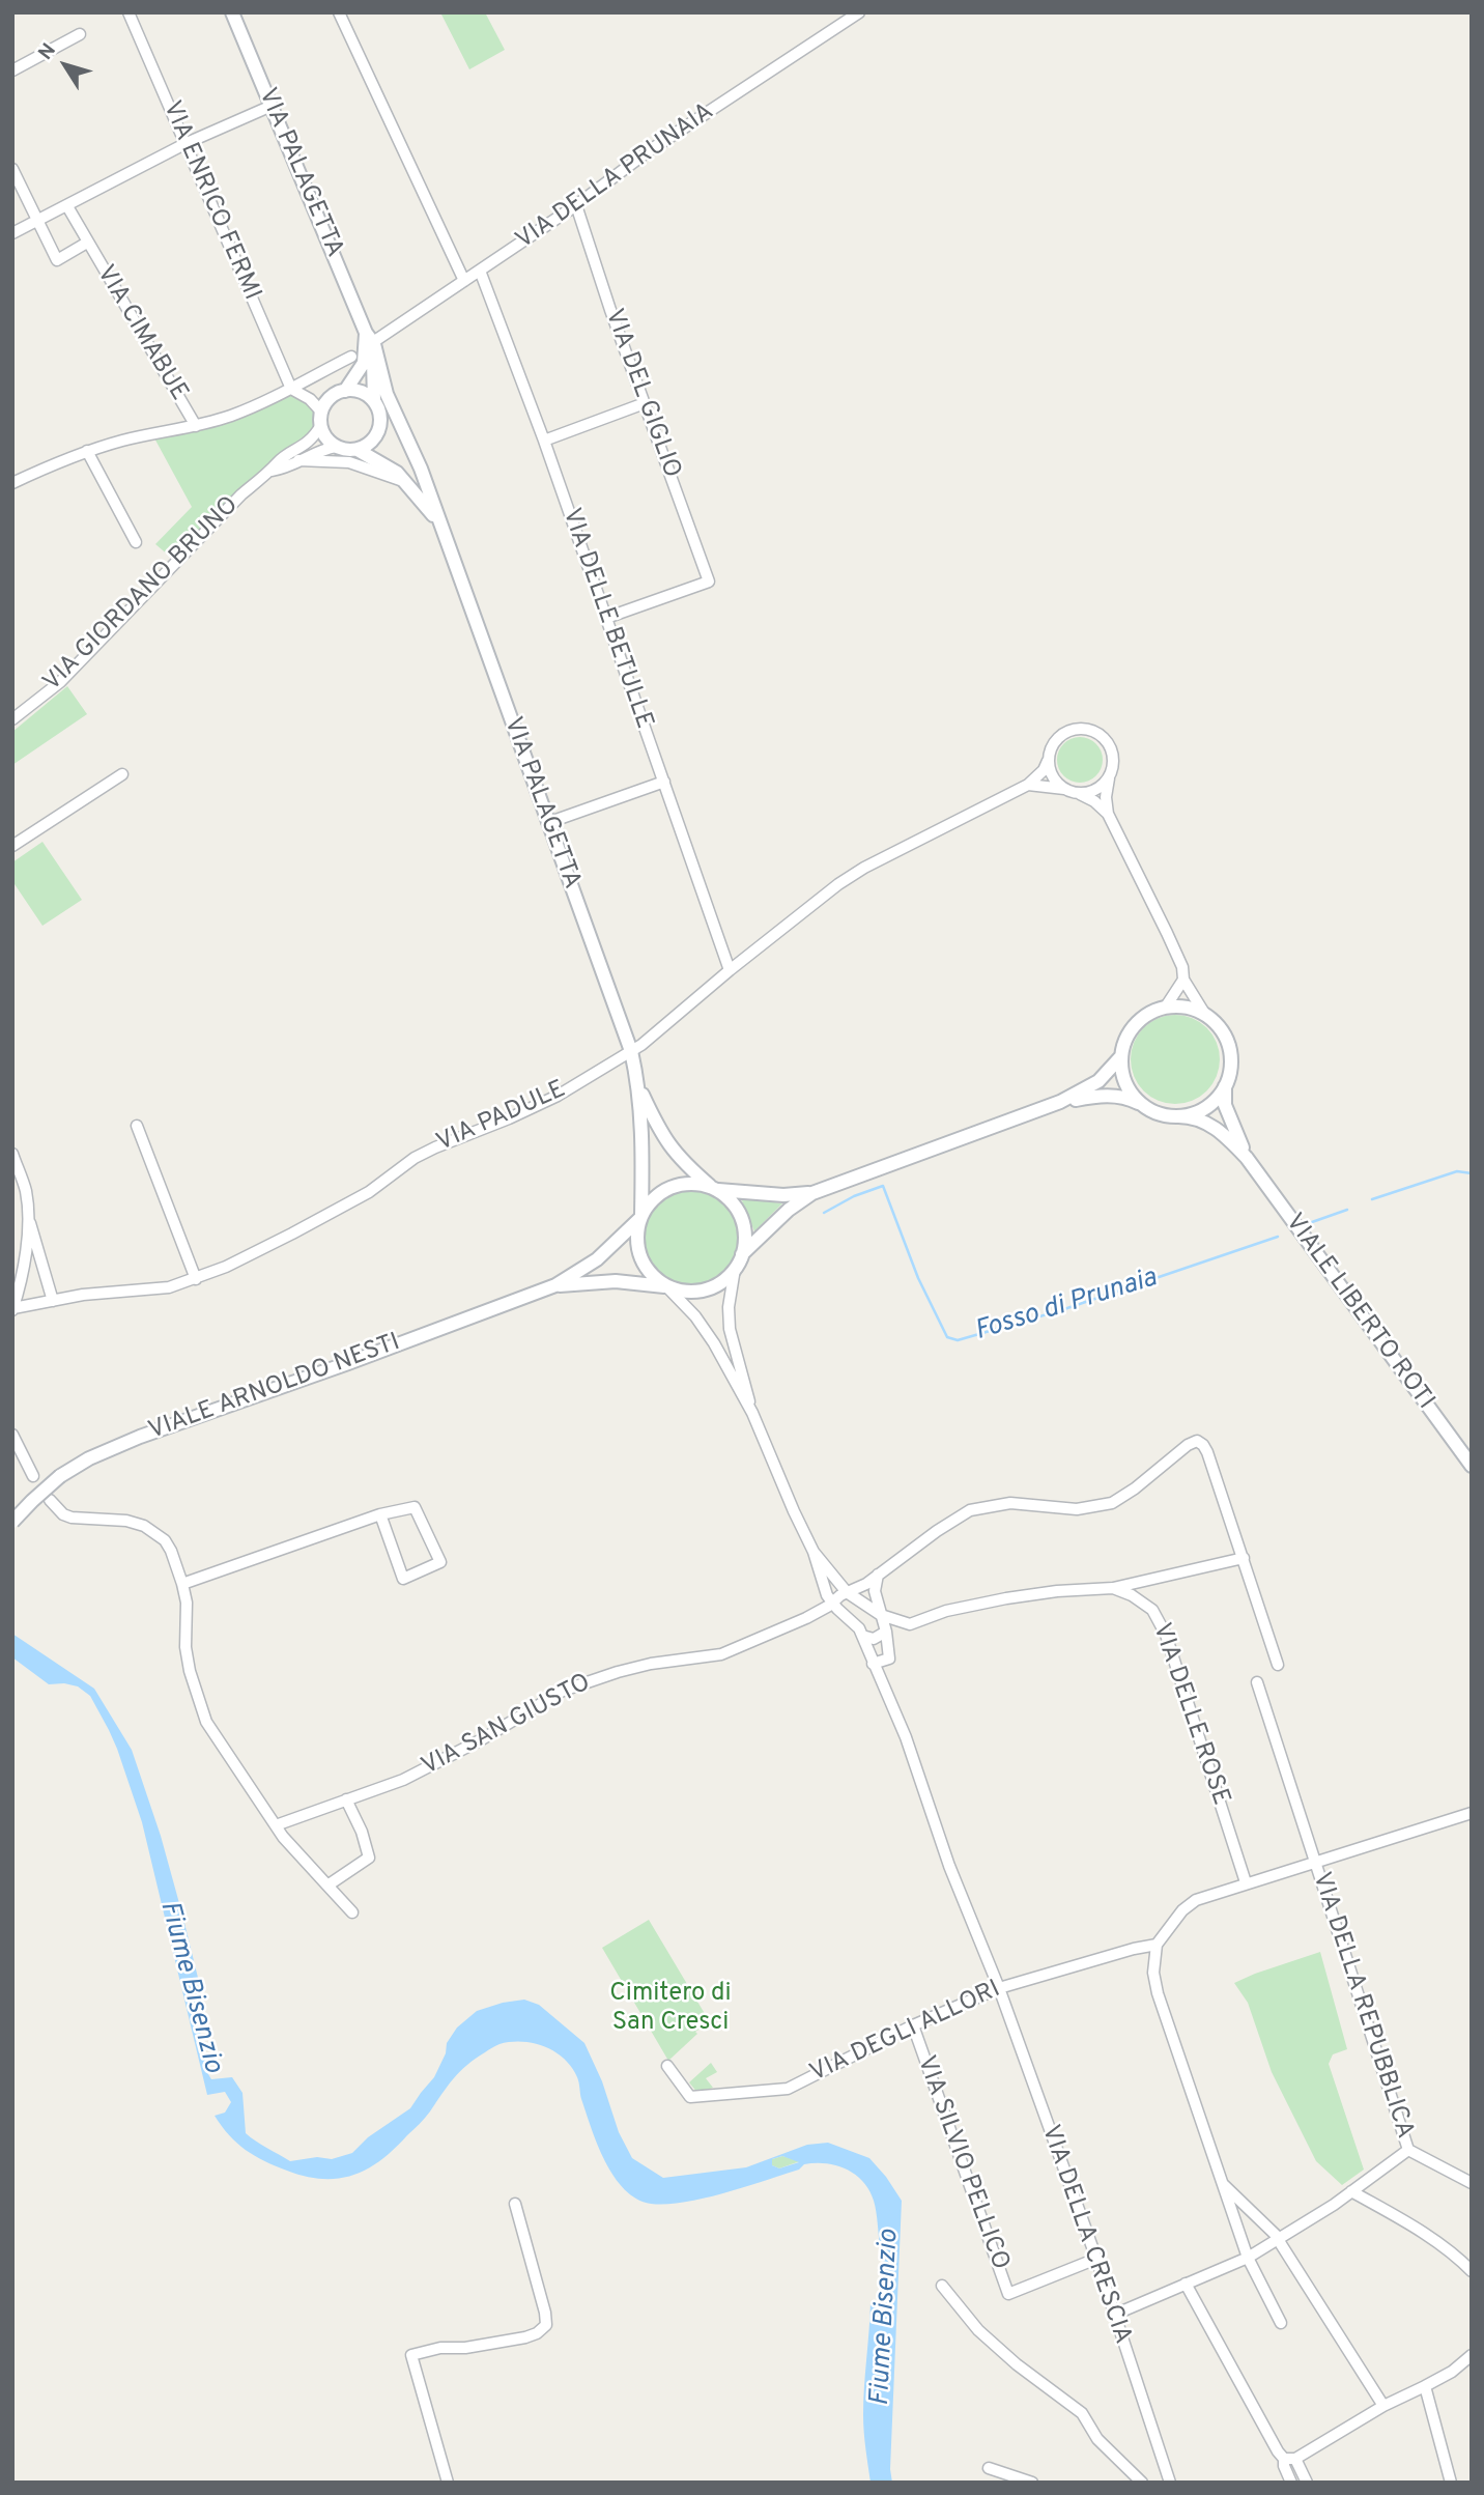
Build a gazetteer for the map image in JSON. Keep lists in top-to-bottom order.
{
  "streets": {
    "street": [
      "VIA PALAGETTA",
      "VIA DELLA PRUNAIA",
      "VIA ENRICO FERMI",
      "VIA CIMABUE",
      "VIA DEL GIGLIO",
      "VIA GIORDANO BRUNO",
      "VIA DELLE BETULLE",
      "VIA PADULE",
      "VIALE LIBERTO ROTI",
      "VIALE ARNOLDO NESTI",
      "VIA DELLE ROSE",
      "VIA SAN GIUSTO",
      "VIA DELLA REPUBBLICA",
      "VIA DEGLI ALLORI",
      "VIA SILVIO PELLICO",
      "VIA DELLA CRESCIA"
    ]
  },
  "crossings": [
    ["VIA PALAGETTA", "VIA DELLA PRUNAIA"],
    ["VIA PALAGETTA", "VIA GIORDANO BRUNO"],
    ["VIA PALAGETTA", "VIA PADULE"],
    ["VIA PALAGETTA", "VIALE ARNOLDO NESTI"],
    ["VIA PALAGETTA", "VIA SAN GIUSTO"],
    ["VIA DELLA PRUNAIA", "VIA DEL GIGLIO"],
    ["VIA DELLA PRUNAIA", "VIA DELLE BETULLE"],
    ["VIA DEL GIGLIO", "VIA DELLE BETULLE"],
    ["VIA DELLE BETULLE", "VIA PADULE"],
    ["VIA DELLA REPUBBLICA", "VIA DELLA CRESCIA"],
    ["VIA DEGLI ALLORI", "VIA SILVIO PELLICO"],
    ["VIA DEGLI ALLORI", "VIA DELLA CRESCIA"],
    ["VIA SILVIO PELLICO", "VIA DELLA CRESCIA"]
  ],
  "water": ["Fosso di Prunaia", "Fiume Bisenzio"],
  "parks": ["Cimitero di San Cresci"],
  "north": "top left"
}
